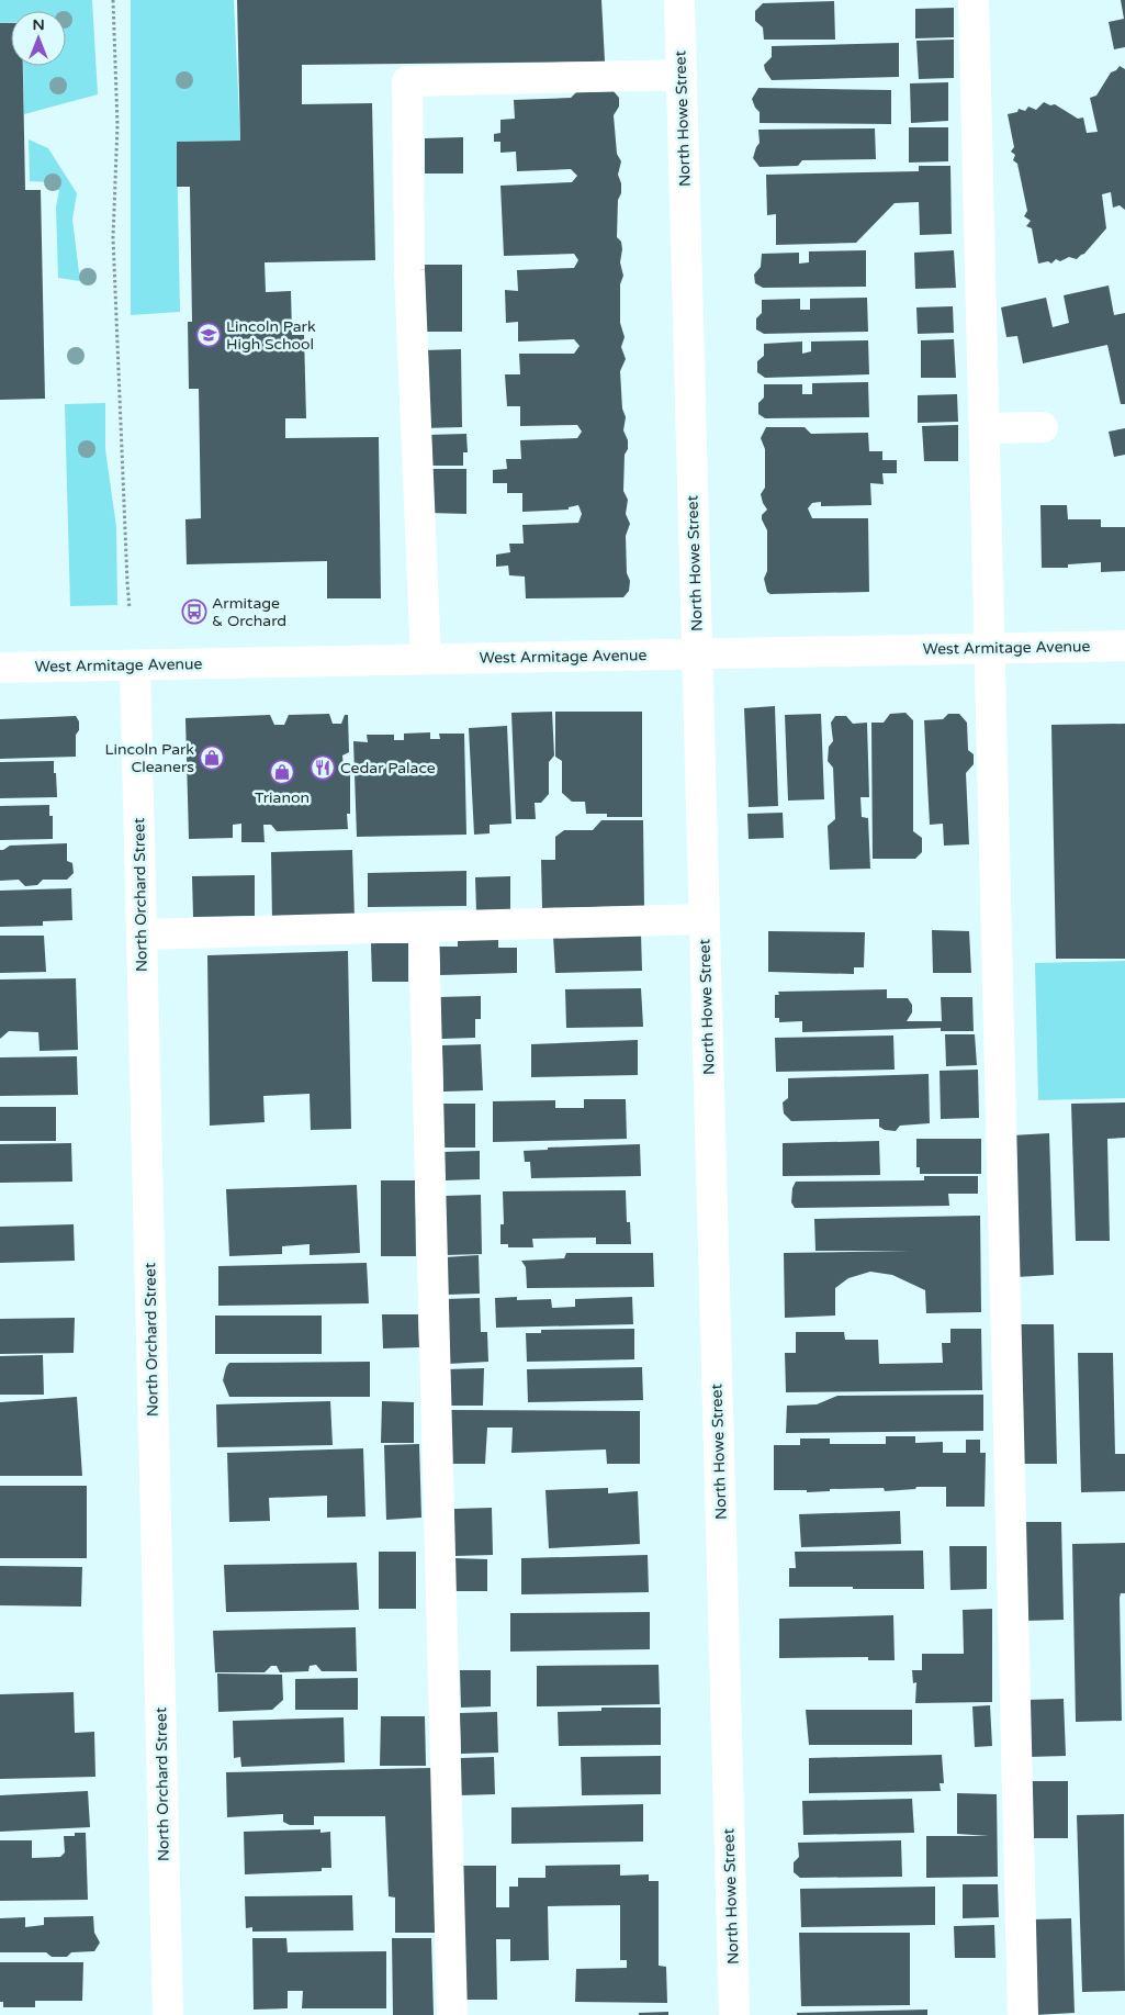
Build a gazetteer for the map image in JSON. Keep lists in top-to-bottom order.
{
  "streets": {
    "street": ["North Howe Street", "West Armitage Avenue", "North Orchard Street"]
  },
  "crossings": [
    ["North Howe Street", "West Armitage Avenue"],
    ["West Armitage Avenue", "North Orchard Street"]
  ],
  "places": {
    "school or university": ["Lincoln Park High School"],
    "bus stop": ["Armitage & Orchard"],
    "shop": ["Lincoln Park Cleaners", "Trianon"],
    "restaurant": ["Cedar Palace"]
  },
  "north": "top"
}
